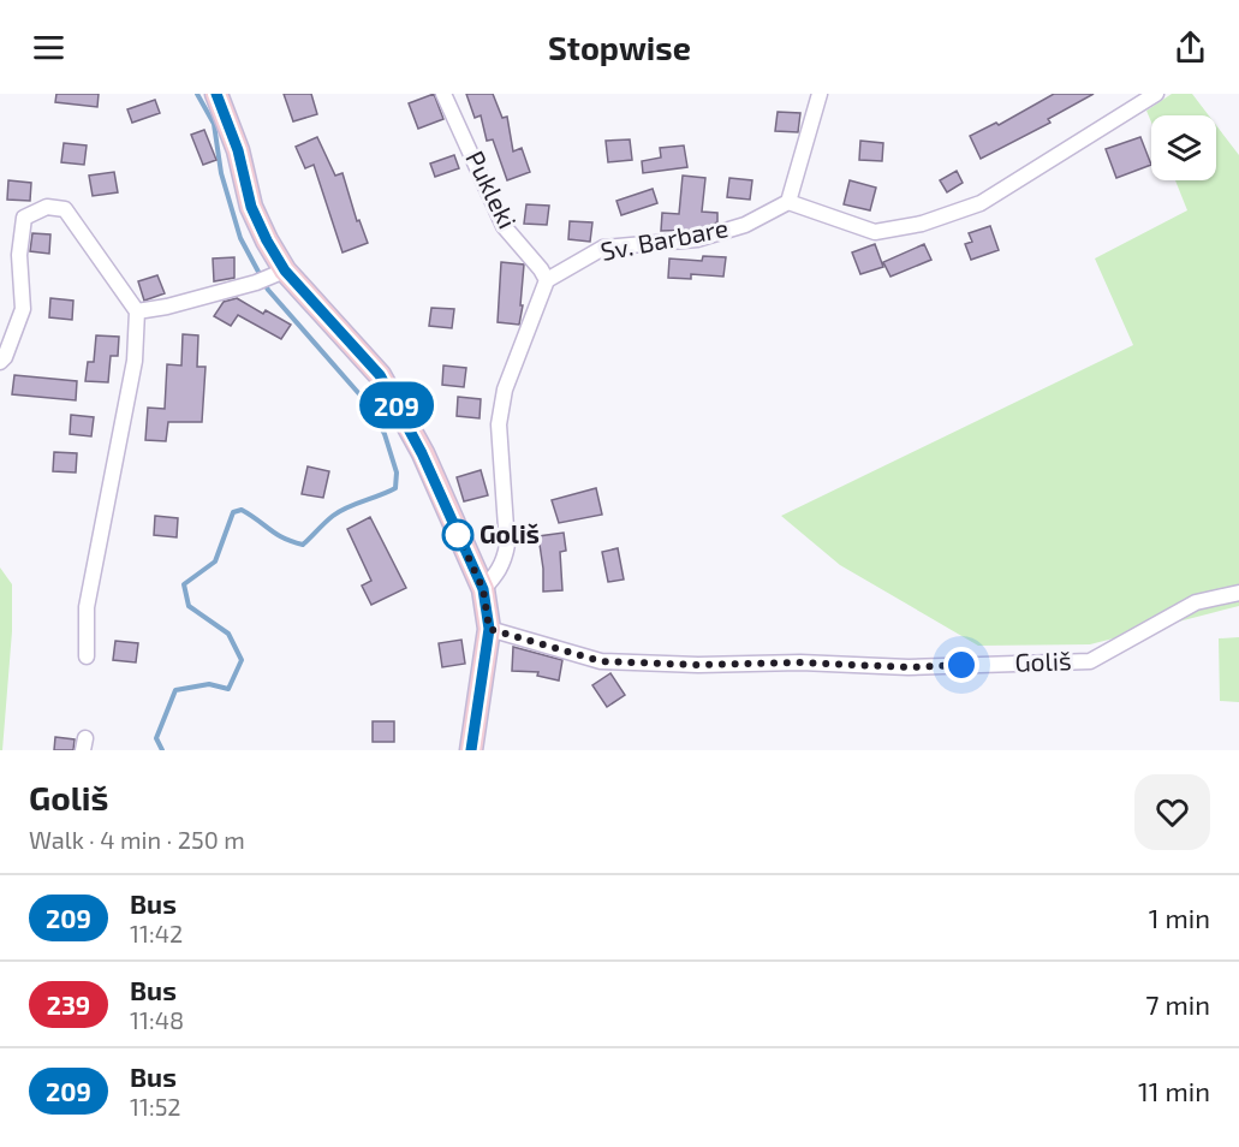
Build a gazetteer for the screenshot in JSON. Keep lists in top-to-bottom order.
{
  "streets": {
    "street": ["Pukleki", "Sv. Barbare", "Goliš"]
  },
  "crossings": [
    ["Pukleki", "Sv. Barbare"]
  ],
  "places": ["Goliš"],
  "lines": ["bus line 209"],
  "page": {
    "header": "Stopwise",
    "on_map": "209",
    "heading": ["Goliš", "Walk · 4 min · 250 m"],
    "list": [
      {
        "mark": "209",
        "name": "Bus",
        "note": "11:42",
        "value": "1 min"
      },
      {
        "mark": "239",
        "name": "Bus",
        "note": "11:48",
        "value": "7 min"
      },
      {
        "mark": "209",
        "name": "Bus",
        "note": "11:52",
        "value": "11 min"
      }
    ]
  }
}
